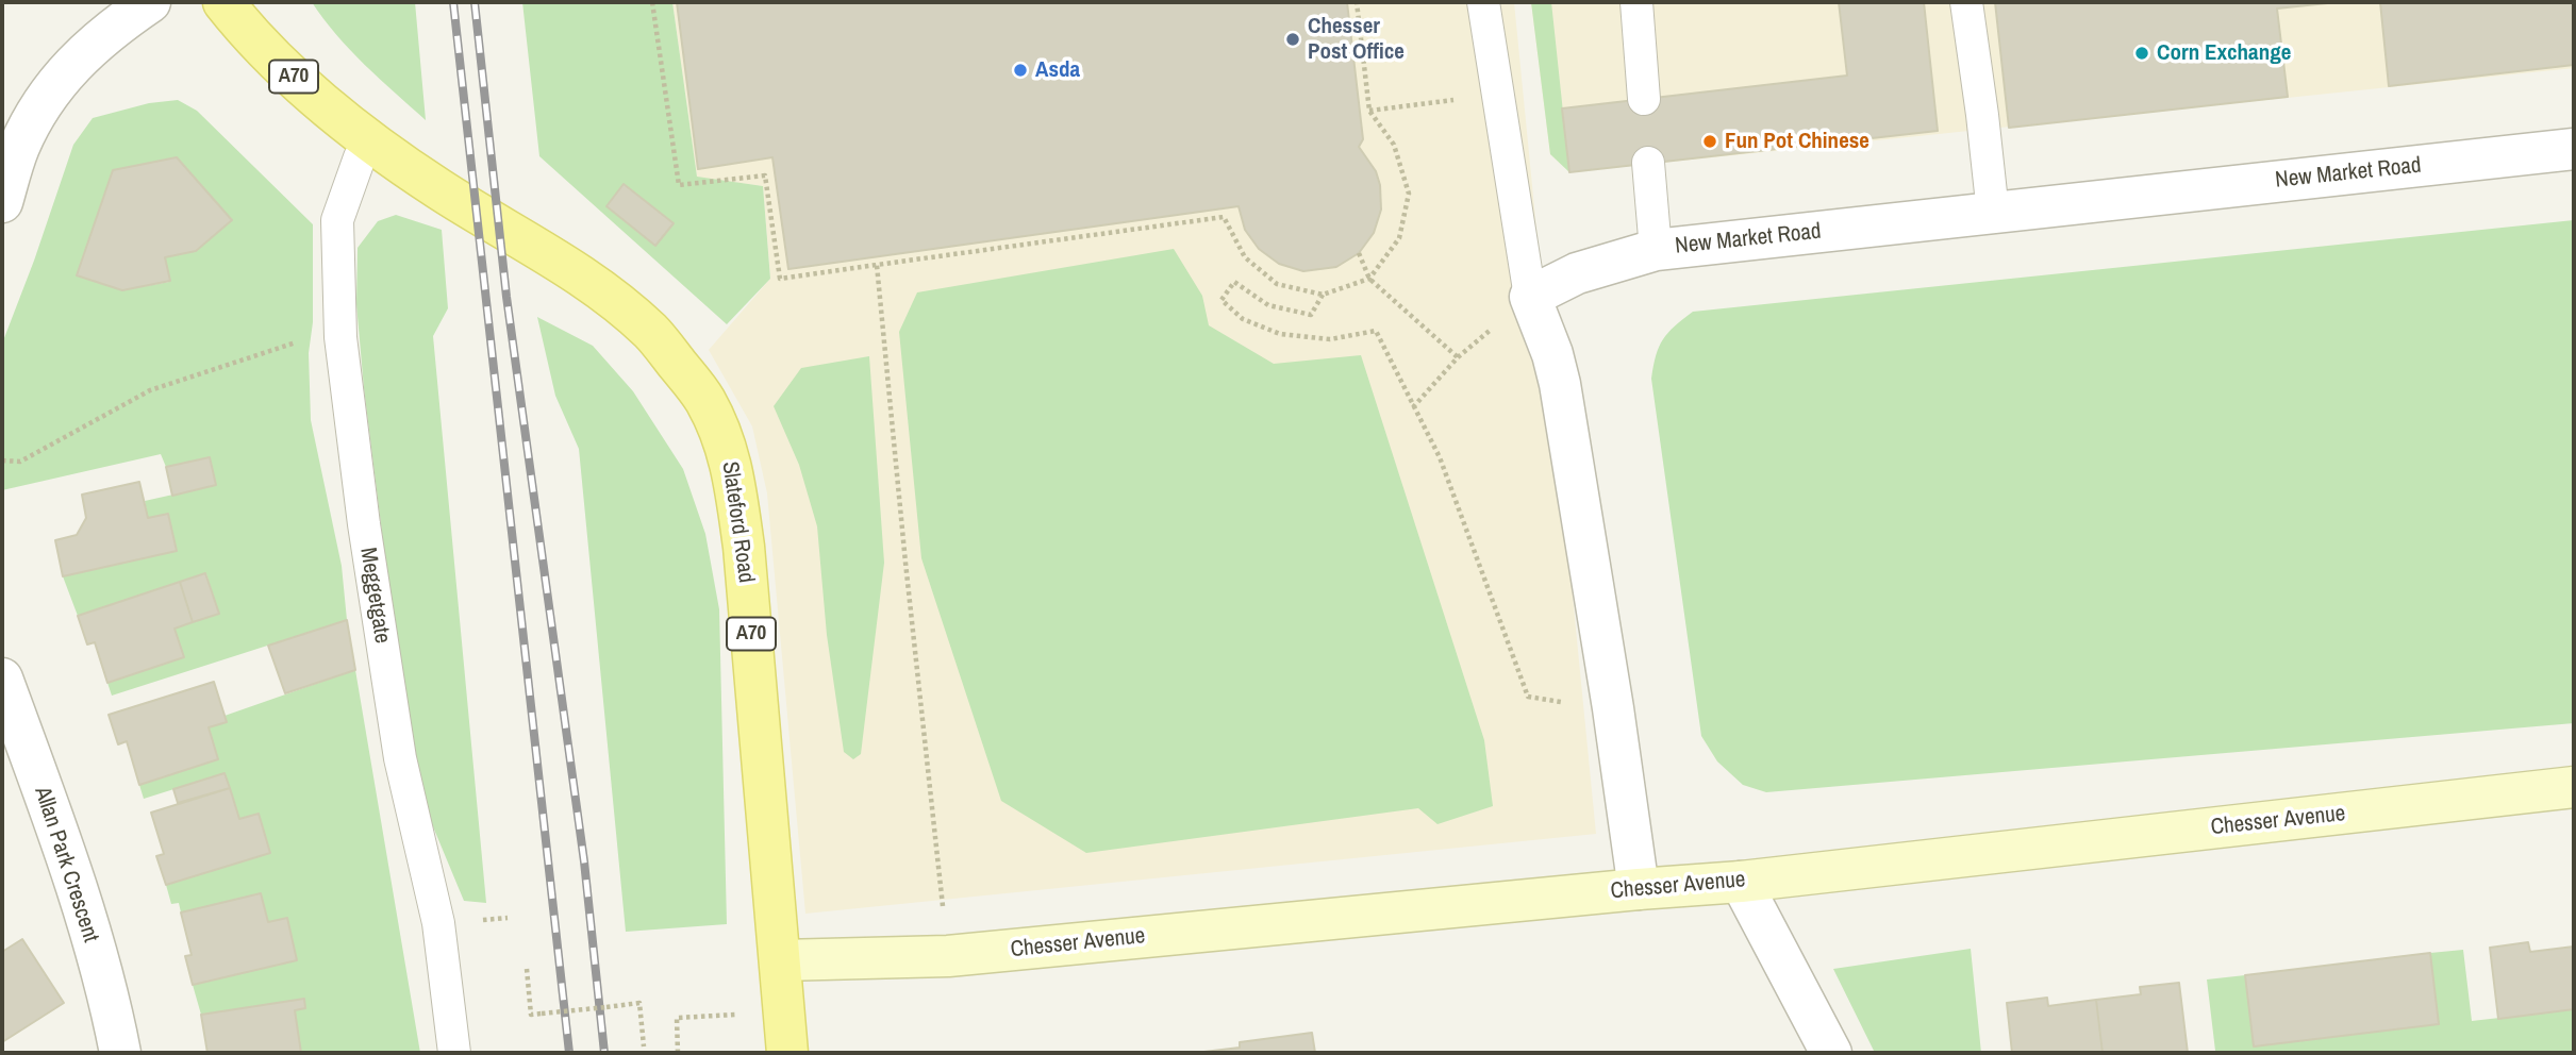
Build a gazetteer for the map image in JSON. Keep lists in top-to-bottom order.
{
  "streets": {
    "main road": ["A70", "Slateford Road"],
    "street": ["New Market Road", "Chesser Avenue", "Allan Park Crescent"],
    "lane": ["Meggetgate"]
  },
  "crossings": [
    ["Slateford Road", "Meggetgate"],
    ["Slateford Road", "Chesser Avenue"]
  ],
  "places": [
    "Chesser Post Office",
    "Corn Exchange",
    "Asda",
    "Fun Pot Chinese"
  ]
}
